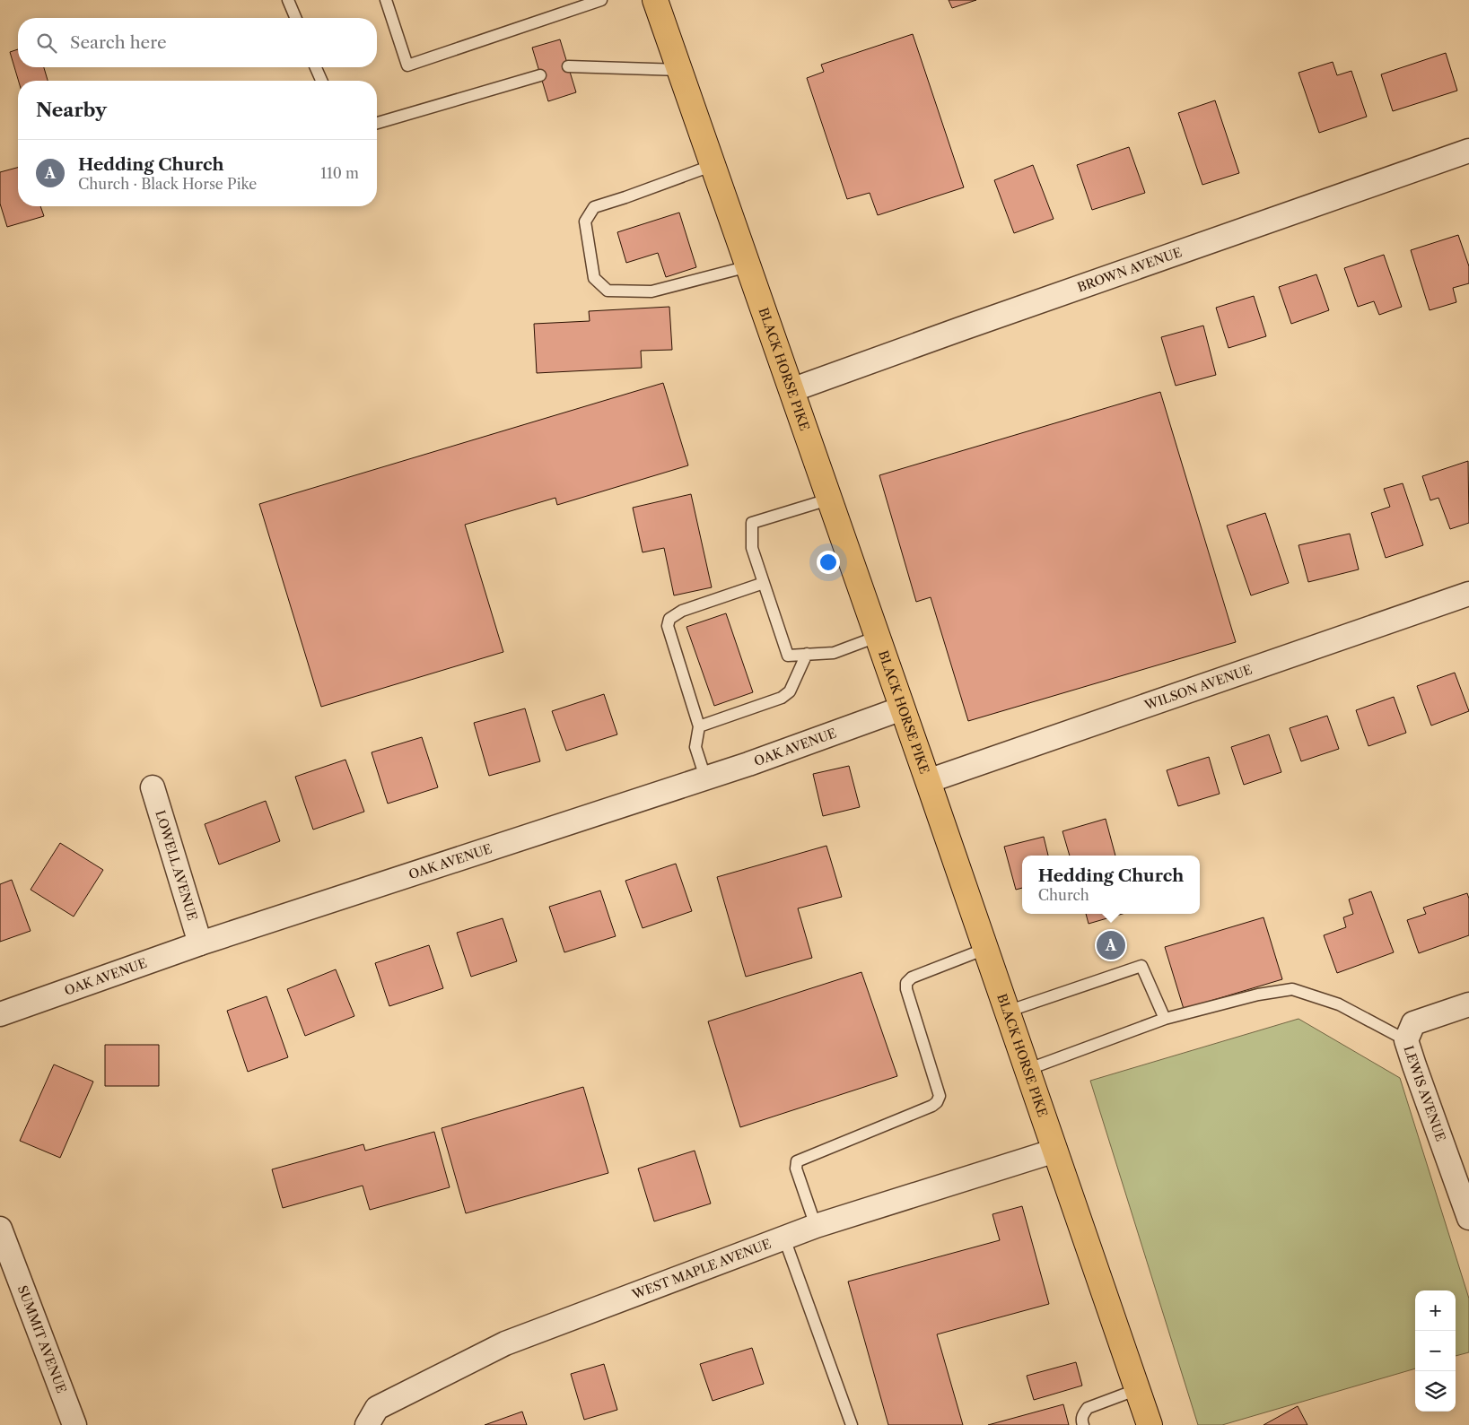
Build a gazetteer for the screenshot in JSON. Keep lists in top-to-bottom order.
{
  "streets": {
    "main road": ["BLACK HORSE PIKE"],
    "street": [
      "BROWN AVENUE",
      "WILSON AVENUE",
      "OAK AVENUE",
      "LOWELL AVENUE",
      "LEWIS AVENUE",
      "WEST MAPLE AVENUE",
      "SUMMIT AVENUE"
    ]
  },
  "crossings": [
    ["BROWN AVENUE", "BLACK HORSE PIKE"],
    ["BLACK HORSE PIKE", "WILSON AVENUE"],
    ["BLACK HORSE PIKE", "OAK AVENUE"],
    ["BLACK HORSE PIKE", "WEST MAPLE AVENUE"],
    ["OAK AVENUE", "LOWELL AVENUE"]
  ],
  "page": {
    "search": "Search here",
    "heading": "Nearby",
    "list": [
      {
        "mark": "A",
        "name": "Hedding Church",
        "note": "Church · Black Horse Pike",
        "value": "110 m"
      }
    ],
    "popup": ["Hedding Church", "Church"],
    "pins": "A",
    "map_buttons": ["+", "−"]
  }
}
